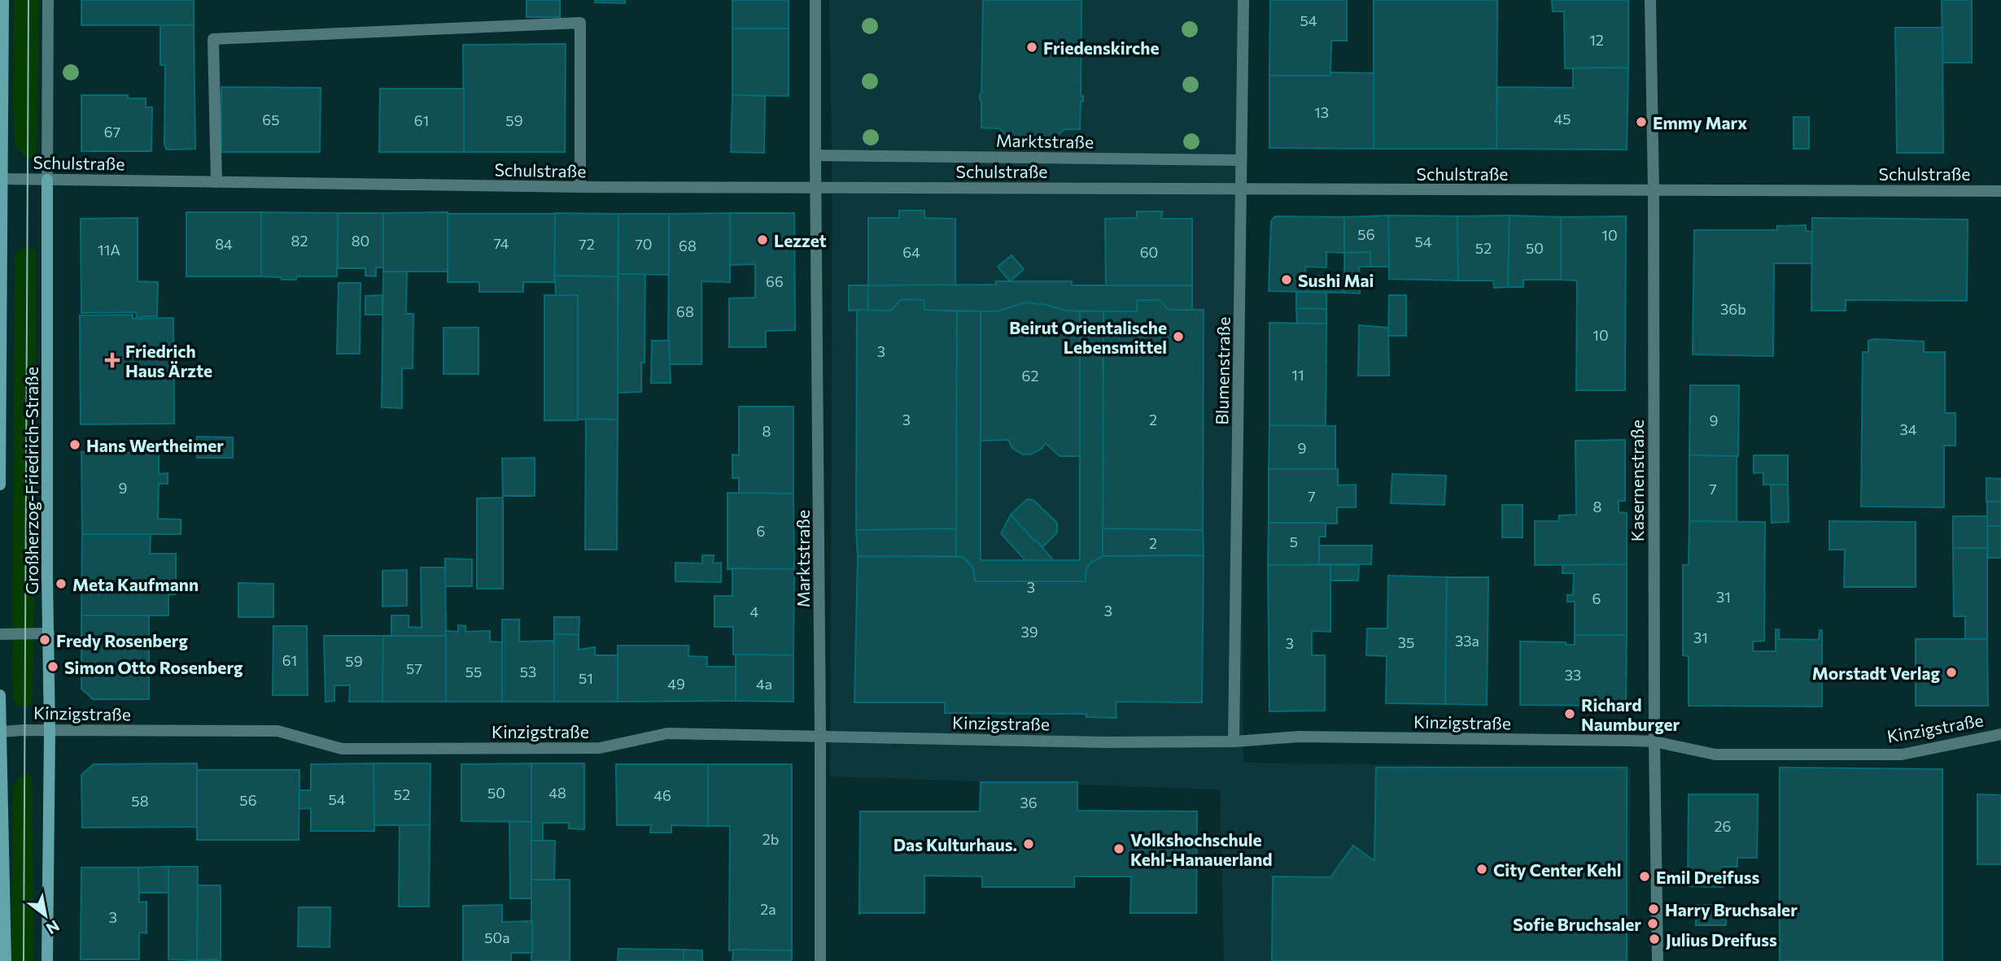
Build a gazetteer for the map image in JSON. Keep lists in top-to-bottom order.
{
  "streets": {
    "street": [
      "Marktstraße",
      "Schulstraße",
      "Blumenstraße",
      "Großherzog-Friedrich-Straße",
      "Kasernenstraße",
      "Kinzigstraße"
    ]
  },
  "crossings": [
    ["Marktstraße", "Schulstraße"],
    ["Marktstraße", "Blumenstraße"],
    ["Marktstraße", "Kinzigstraße"],
    ["Schulstraße", "Blumenstraße"],
    ["Schulstraße", "Großherzog-Friedrich-Straße"],
    ["Schulstraße", "Kasernenstraße"],
    ["Blumenstraße", "Kinzigstraße"],
    ["Großherzog-Friedrich-Straße", "Kinzigstraße"],
    ["Kasernenstraße", "Kinzigstraße"]
  ],
  "places": {
    "other": [
      "Friedenskirche",
      "Emmy Marx",
      "Lezzet",
      "Sushi Mai",
      "Beirut Orientalische Lebensmittel",
      "Hans Wertheimer",
      "Meta Kaufmann",
      "Fredy Rosenberg",
      "Simon Otto Rosenberg",
      "Morstadt Verlag",
      "Richard Naumburger",
      "Das Kulturhaus.",
      "Volkshochschule Kehl-Hanauerland",
      "City Center Kehl",
      "Emil Dreifuss",
      "Harry Bruchsaler",
      "Sofie Bruchsaler",
      "Julius Dreifuss"
    ],
    "health": ["Friedrich Haus Ärzte"]
  },
  "house_numbers": [
    "54",
    "12",
    "13",
    "45",
    "65",
    "61",
    "59",
    "67",
    "56",
    "10",
    "82",
    "80",
    "54",
    "74",
    "84",
    "72",
    "70",
    "68",
    "52",
    "50",
    "11A",
    "64",
    "60",
    "66",
    "36b",
    "68",
    "10",
    "3",
    "11",
    "62",
    "3",
    "2",
    "9",
    "34",
    "8",
    "9",
    "9",
    "7",
    "7",
    "8",
    "6",
    "5",
    "2",
    "3",
    "31",
    "6",
    "3",
    "4",
    "39",
    "31",
    "33a",
    "35",
    "3",
    "61",
    "59",
    "57",
    "55",
    "53",
    "33",
    "51",
    "49",
    "4a",
    "50",
    "48",
    "52",
    "46",
    "54",
    "56",
    "58",
    "36",
    "26",
    "2b",
    "2a",
    "3",
    "50a"
  ],
  "north": "bottom right"
}
